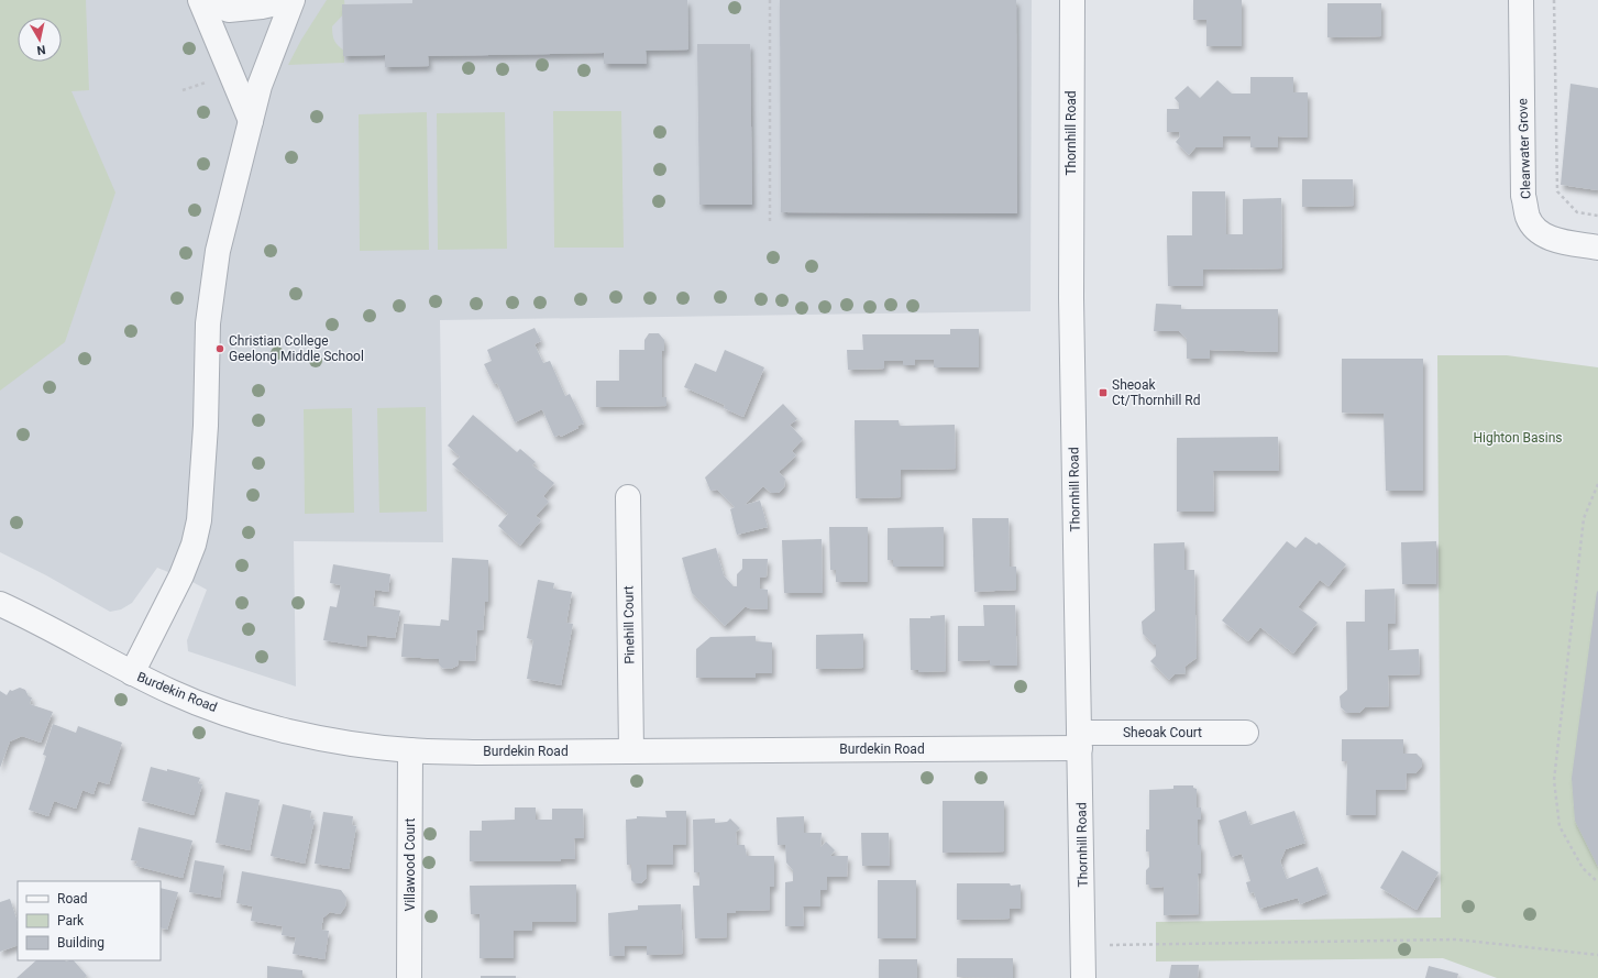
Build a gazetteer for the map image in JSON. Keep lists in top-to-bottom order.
{
  "streets": {
    "street": [
      "Thornhill Road",
      "Clearwater Grove",
      "Pinehill Court",
      "Burdekin Road",
      "Sheoak Court",
      "Villawood Court"
    ]
  },
  "crossings": [
    ["Thornhill Road", "Burdekin Road"],
    ["Thornhill Road", "Sheoak Court"],
    ["Pinehill Court", "Burdekin Road"],
    ["Burdekin Road", "Sheoak Court"],
    ["Burdekin Road", "Villawood Court"]
  ],
  "parks": ["Highton Basins"],
  "places": {
    "other": ["Christian College Geelong Middle School"],
    "transit": ["Sheoak Ct/Thornhill Rd"]
  },
  "legend": ["Road", "Park", "Building"],
  "north": "bottom"
}
